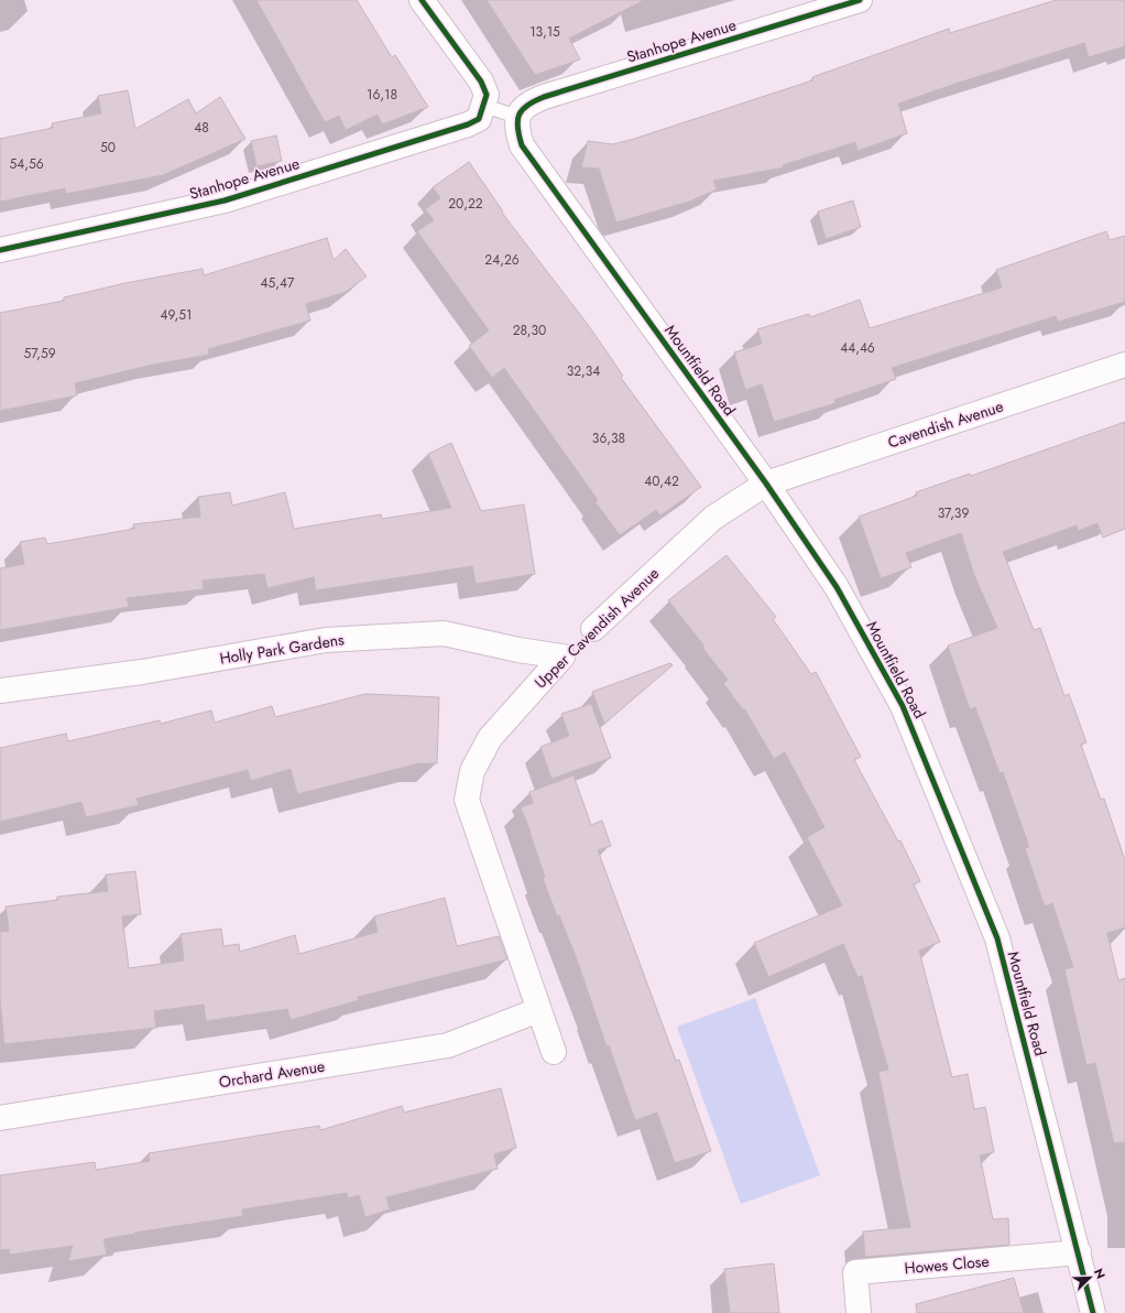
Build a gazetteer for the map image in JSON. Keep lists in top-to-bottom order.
{
  "streets": {
    "street": [
      "Stanhope Avenue",
      "Mountfield Road",
      "Cavendish Avenue",
      "Upper Cavendish Avenue",
      "Holly Park Gardens",
      "Orchard Avenue",
      "Howes Close"
    ]
  },
  "crossings": [
    ["Stanhope Avenue", "Mountfield Road"],
    ["Mountfield Road", "Cavendish Avenue"],
    ["Mountfield Road", "Upper Cavendish Avenue"],
    ["Mountfield Road", "Howes Close"],
    ["Cavendish Avenue", "Upper Cavendish Avenue"],
    ["Upper Cavendish Avenue", "Holly Park Gardens"],
    ["Upper Cavendish Avenue", "Orchard Avenue"]
  ],
  "house_numbers": [
    "13,15",
    "16,18",
    "48",
    "50",
    "54,56",
    "20,22",
    "24,26",
    "45,47",
    "49,51",
    "28,30",
    "44,46",
    "57,59",
    "32,34",
    "36,38",
    "40,42",
    "37,39"
  ],
  "north": "top right"
}
